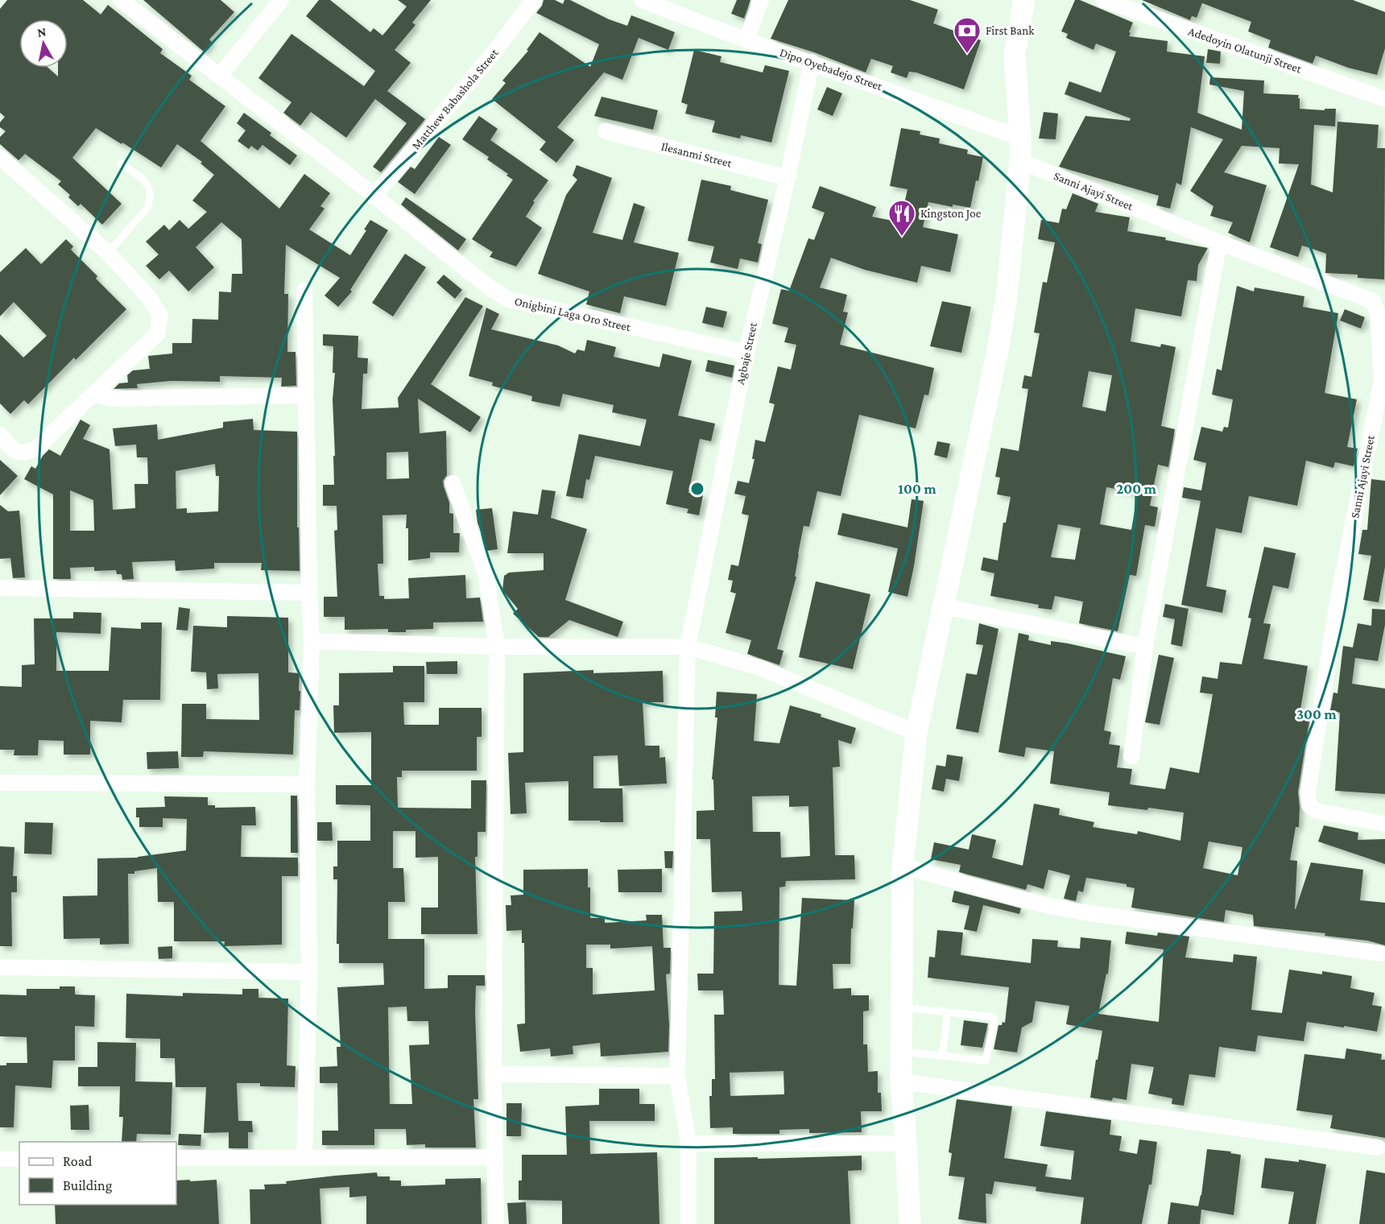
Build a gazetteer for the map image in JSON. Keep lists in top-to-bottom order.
{
  "streets": {
    "street": [
      "Adedoyin Olatunji Street",
      "Dipo Oyebadejo Street",
      "Matthew Babashola Street",
      "Ilesanmi Street",
      "Sanni Ajayi Street",
      "Onigbini Laga Oro Street",
      "Agbaje Street"
    ]
  },
  "crossings": [
    ["Dipo Oyebadejo Street", "Agbaje Street"],
    ["Matthew Babashola Street", "Onigbini Laga Oro Street"],
    ["Ilesanmi Street", "Agbaje Street"],
    ["Onigbini Laga Oro Street", "Agbaje Street"]
  ],
  "places": {
    "bank": ["First Bank"],
    "restaurant": ["Kingston Joe"]
  },
  "legend": ["Road", "Building"],
  "north": "top",
  "rings": ["100 m", "200 m", "300 m"]
}
